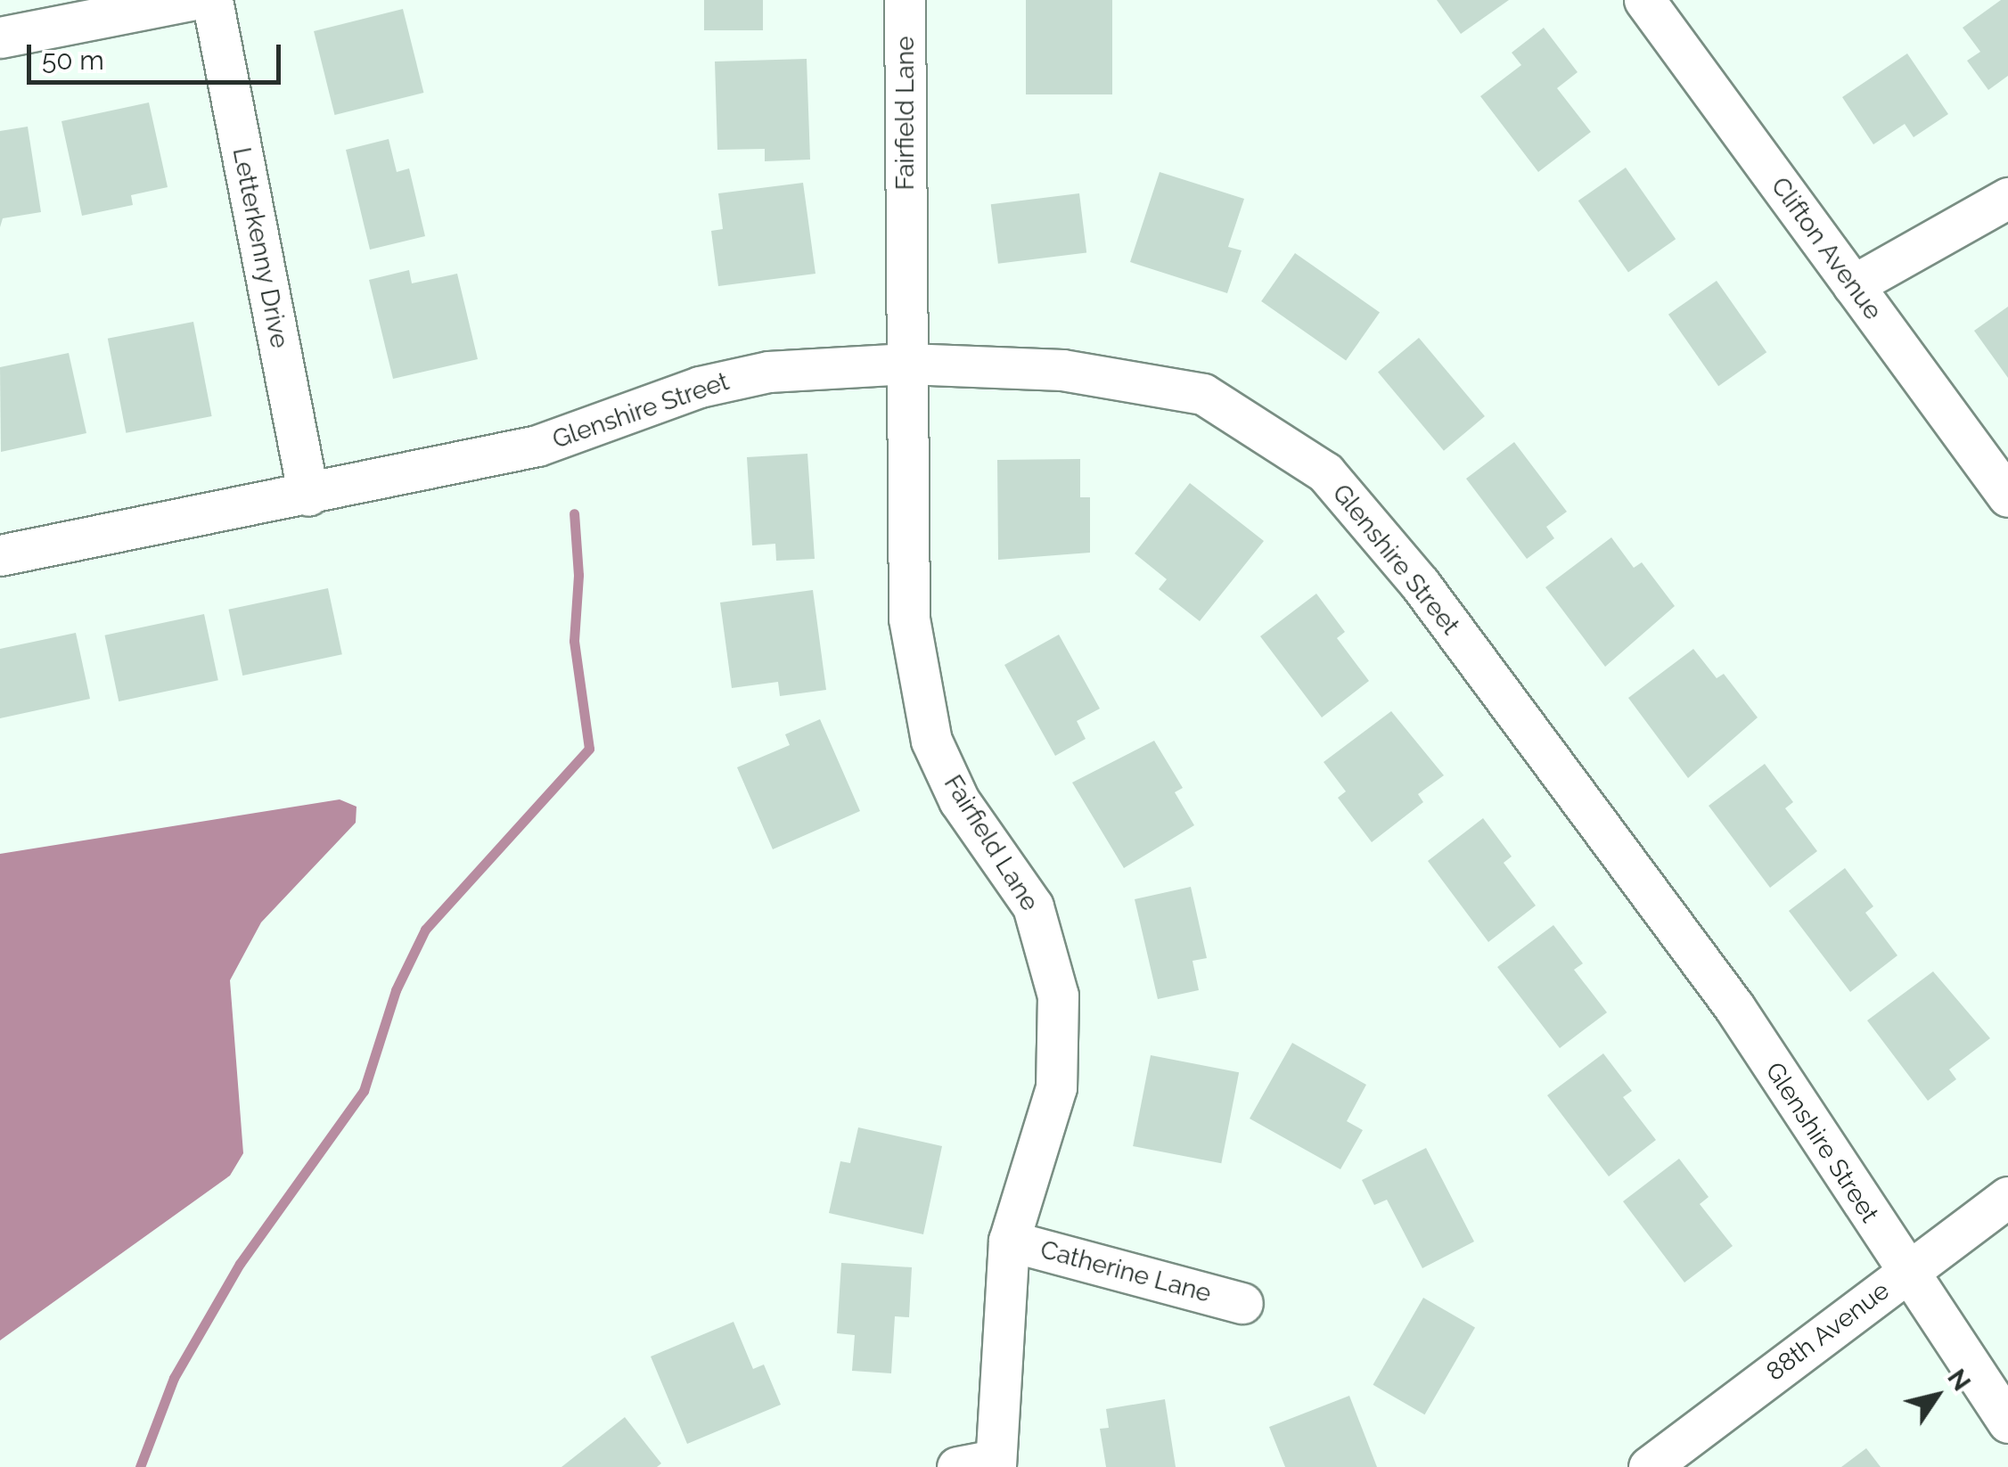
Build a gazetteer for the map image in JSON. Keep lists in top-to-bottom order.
{
  "streets": {
    "street": [
      "Fairfield Lane",
      "Letterkenny Drive",
      "Clifton Avenue",
      "Glenshire Street",
      "Catherine Lane",
      "88th Avenue"
    ]
  },
  "crossings": [
    ["Fairfield Lane", "Glenshire Street"],
    ["Fairfield Lane", "Catherine Lane"],
    ["Letterkenny Drive", "Glenshire Street"],
    ["Glenshire Street", "88th Avenue"]
  ],
  "scale_bar": "50 m",
  "north": "top right"
}
